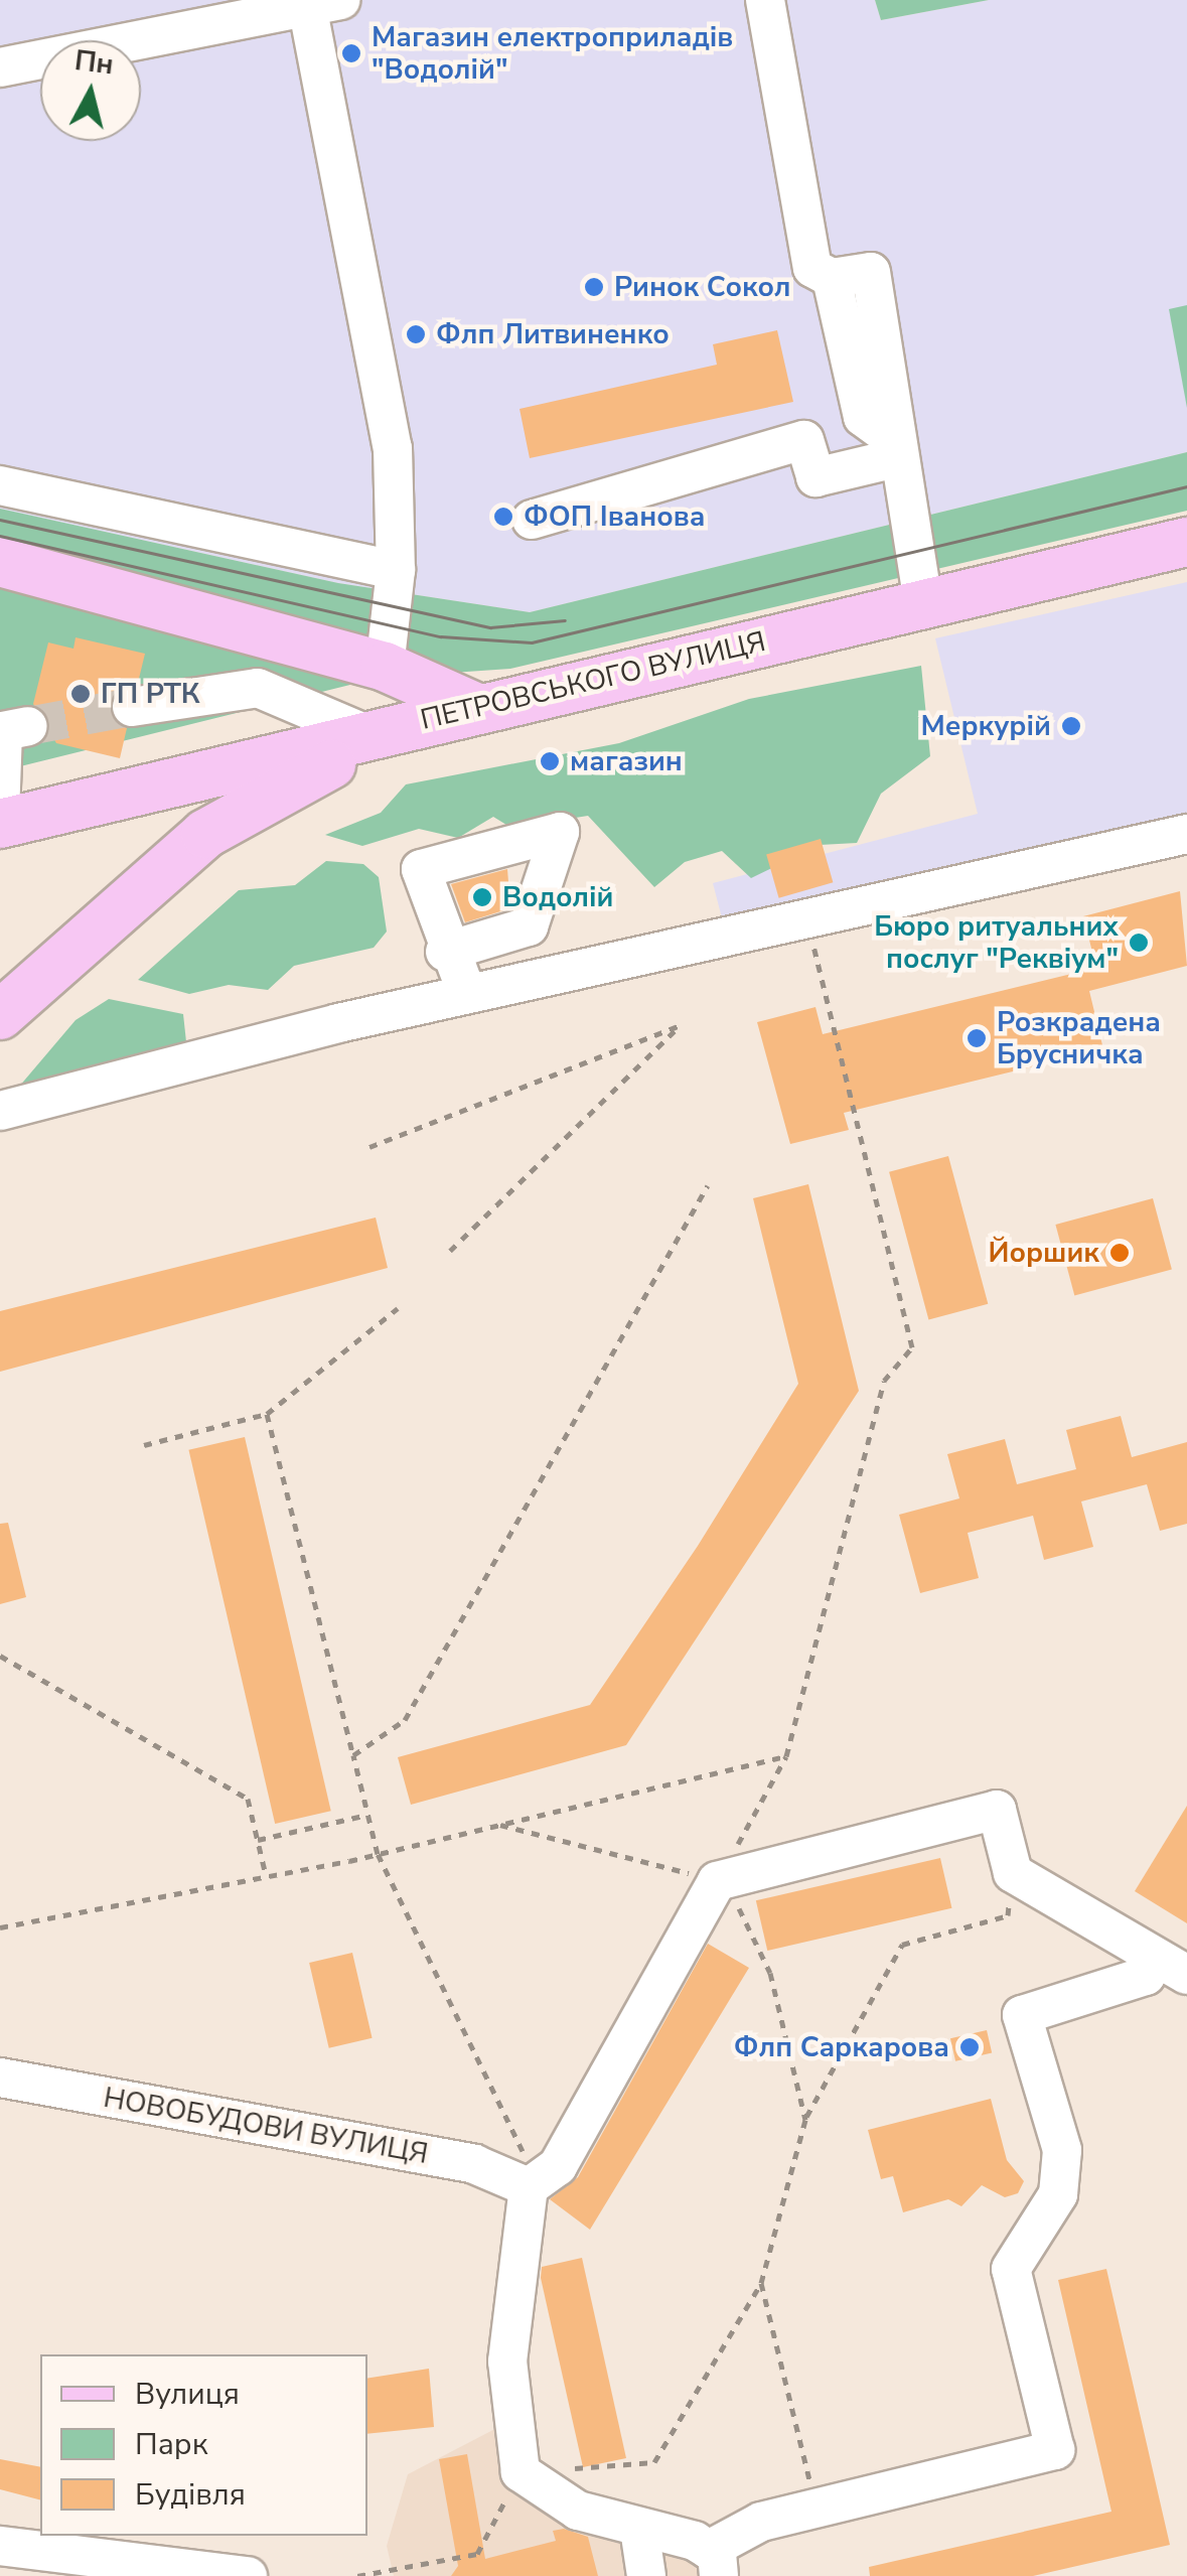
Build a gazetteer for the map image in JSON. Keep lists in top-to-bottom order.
{
  "streets": {
    "main road": ["ПЕТРОВСЬКОГО ВУЛИЦЯ"],
    "street": ["НОВОБУДОВИ ВУЛИЦЯ"]
  },
  "places": [
    "Магазин електроприладів \"Водолій\"",
    "Ринок Сокол",
    "Флп Литвиненко",
    "ФОП Іванова",
    "ГП РТК",
    "Меркурій",
    "магазин",
    "Водолій",
    "Бюро ритуальних послуг \"Реквіум\"",
    "Розкрадена Брусничка",
    "Йоршик",
    "Флп Саркарова"
  ],
  "legend": ["Вулиця", "Парк", "Будівля"],
  "north": "top"
}
